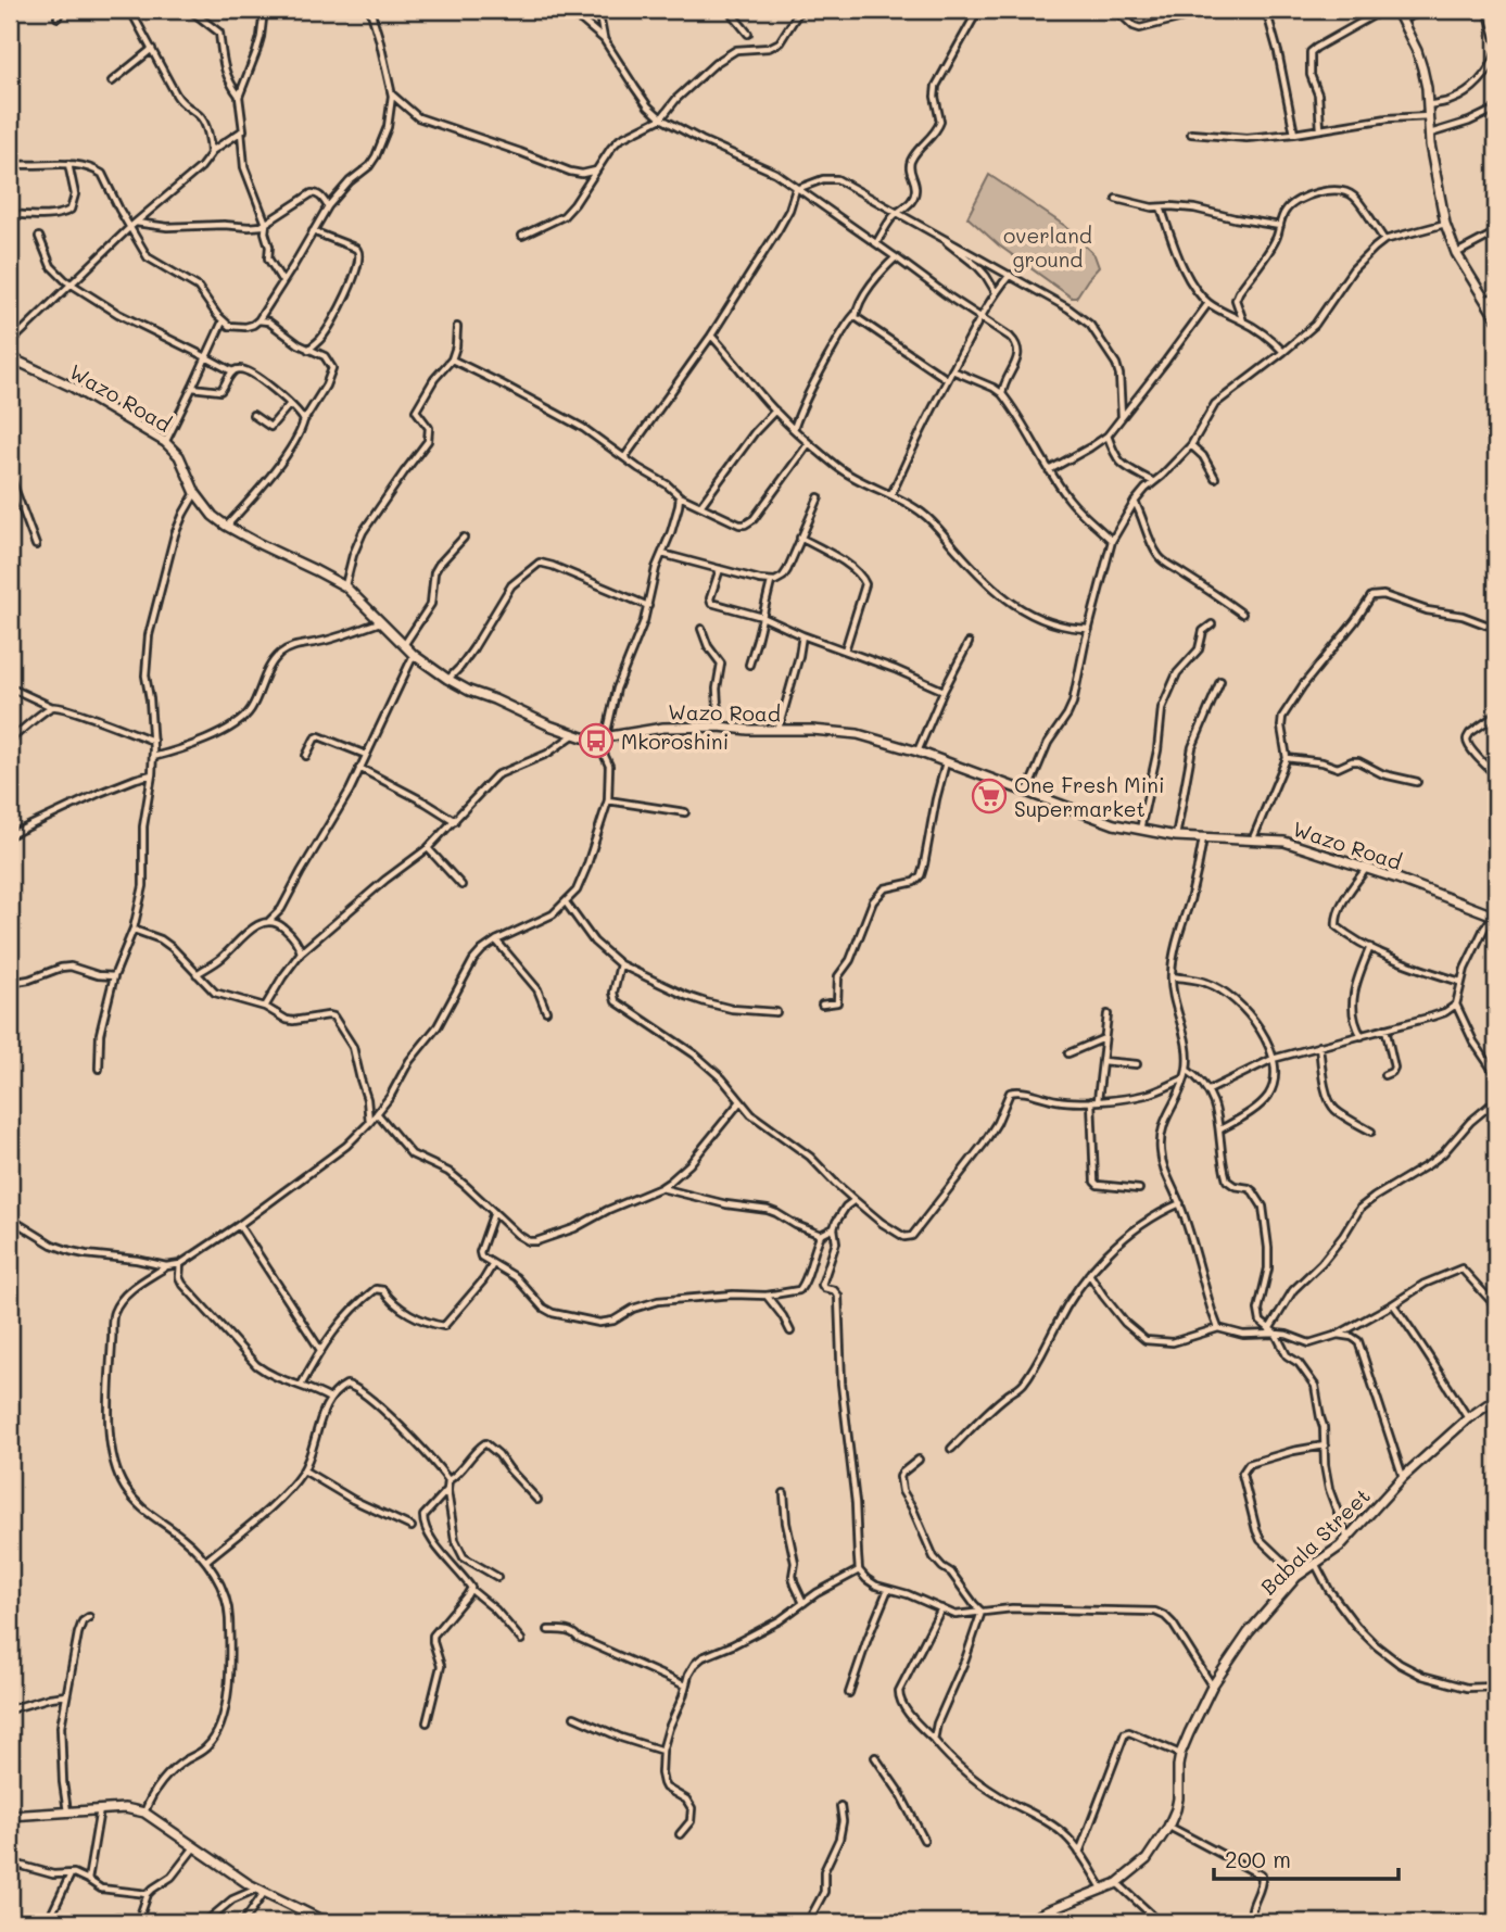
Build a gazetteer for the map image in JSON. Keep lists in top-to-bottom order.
{
  "streets": {
    "main road": ["Wazo Road", "Babala Street"]
  },
  "parks": ["overland ground"],
  "places": {
    "bus stop": ["Mkoroshini"],
    "supermarket": ["One Fresh Mini Supermarket"]
  },
  "scale_bar": "200 m"
}
